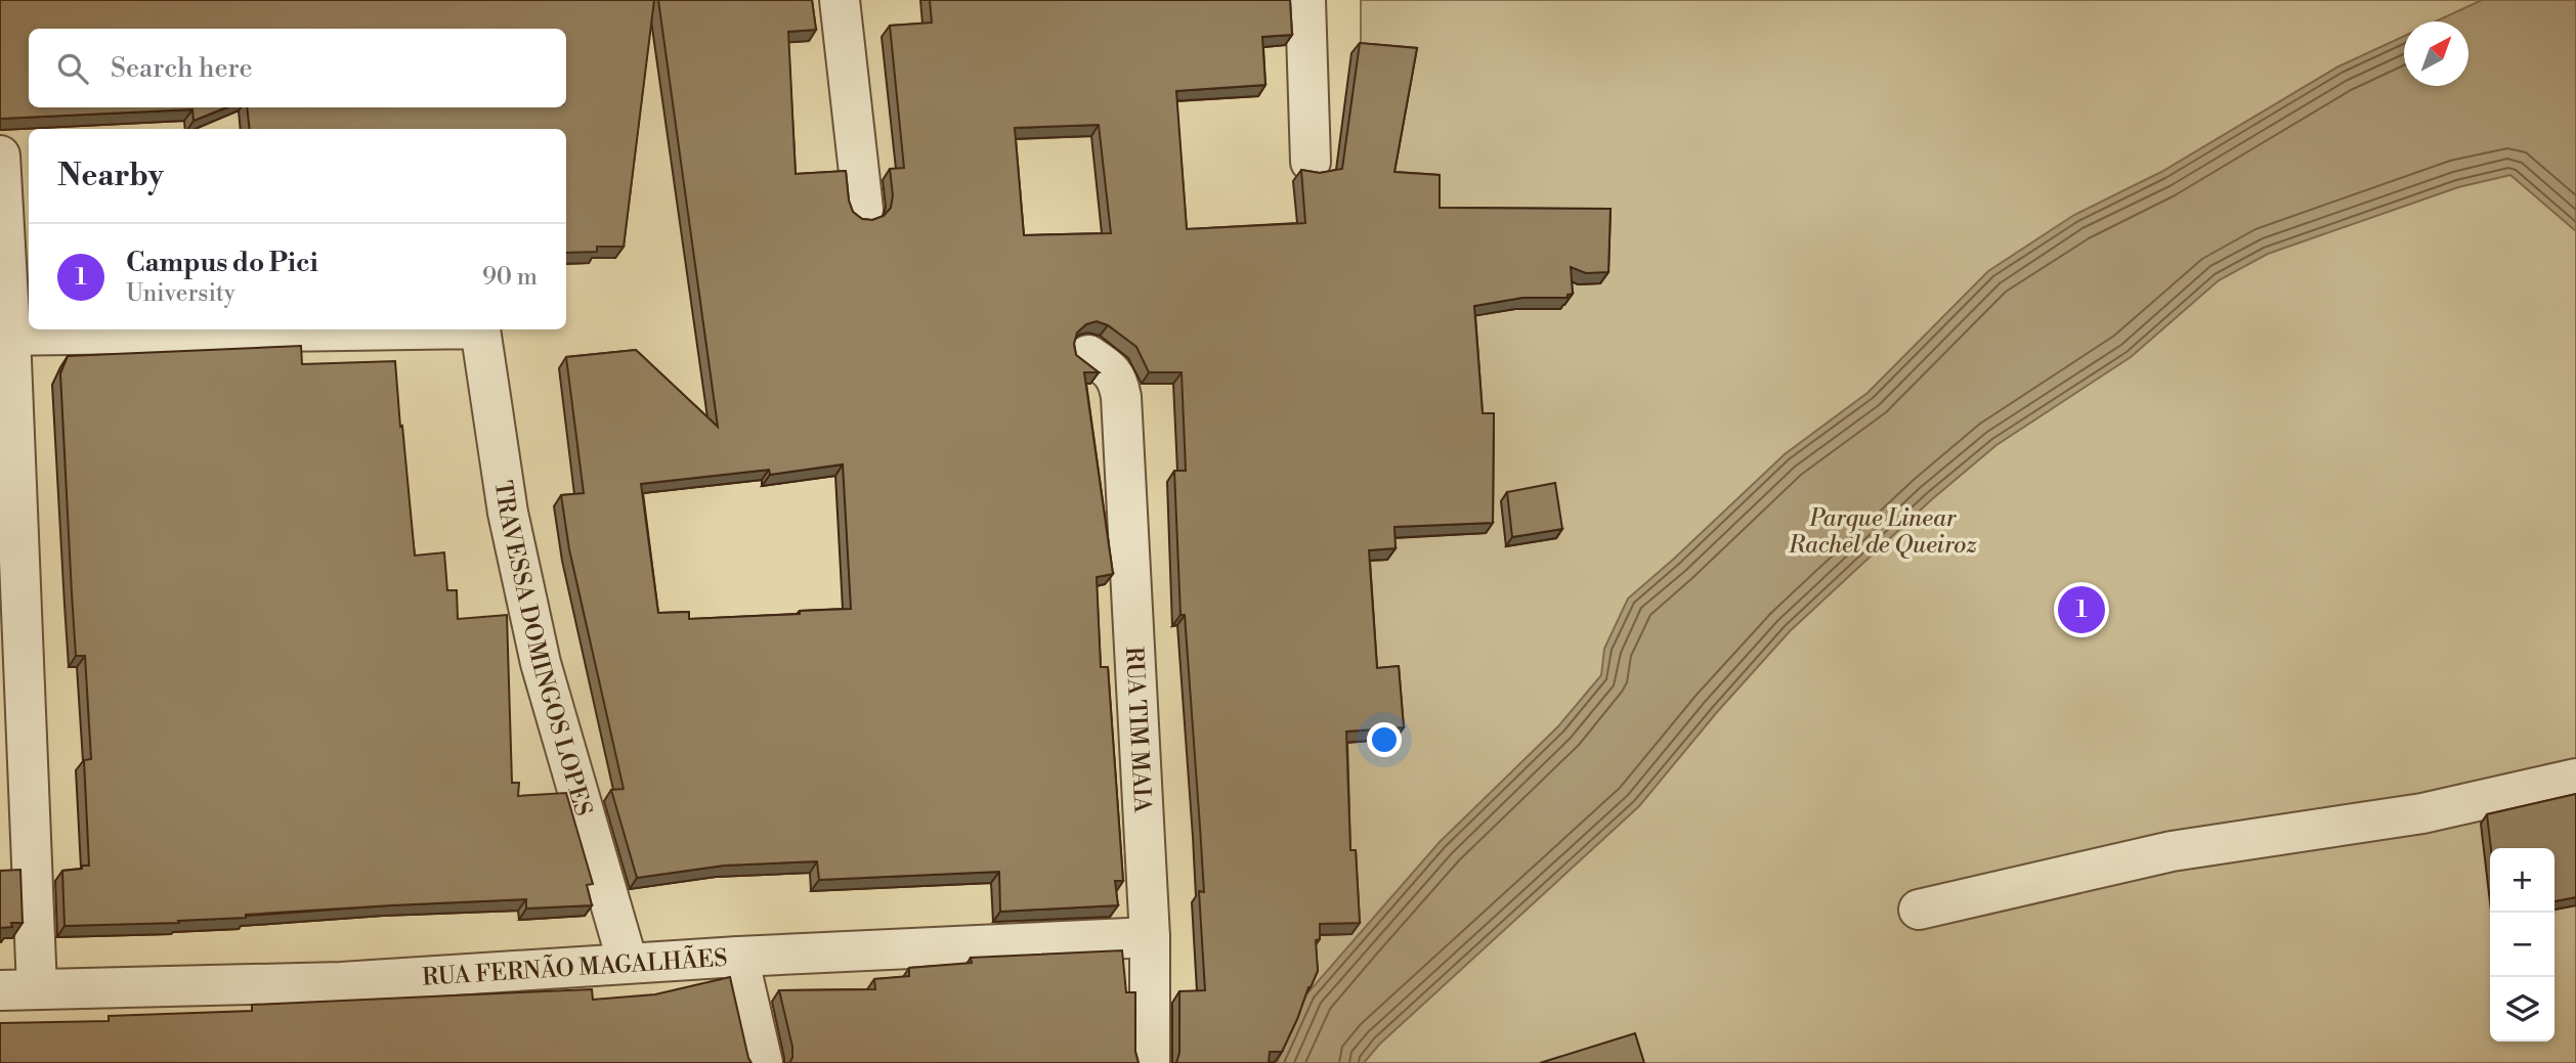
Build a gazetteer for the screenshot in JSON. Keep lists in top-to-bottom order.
{
  "streets": {
    "street": ["TRAVESSA DOMINGOS LOPES", "RUA TIM MAIA", "RUA FERNÃO MAGALHÃES"]
  },
  "crossings": [
    ["TRAVESSA DOMINGOS LOPES", "RUA FERNÃO MAGALHÃES"],
    ["RUA TIM MAIA", "RUA FERNÃO MAGALHÃES"]
  ],
  "parks": ["Parque Linear Rachel de Queiroz"],
  "north": "top right",
  "page": {
    "search": "Search here",
    "heading": "Nearby",
    "list": [
      {
        "mark": "1",
        "name": "Campus do Pici",
        "note": "University",
        "value": "90 m"
      }
    ],
    "pins": "1",
    "map_buttons": ["+", "−"]
  }
}
